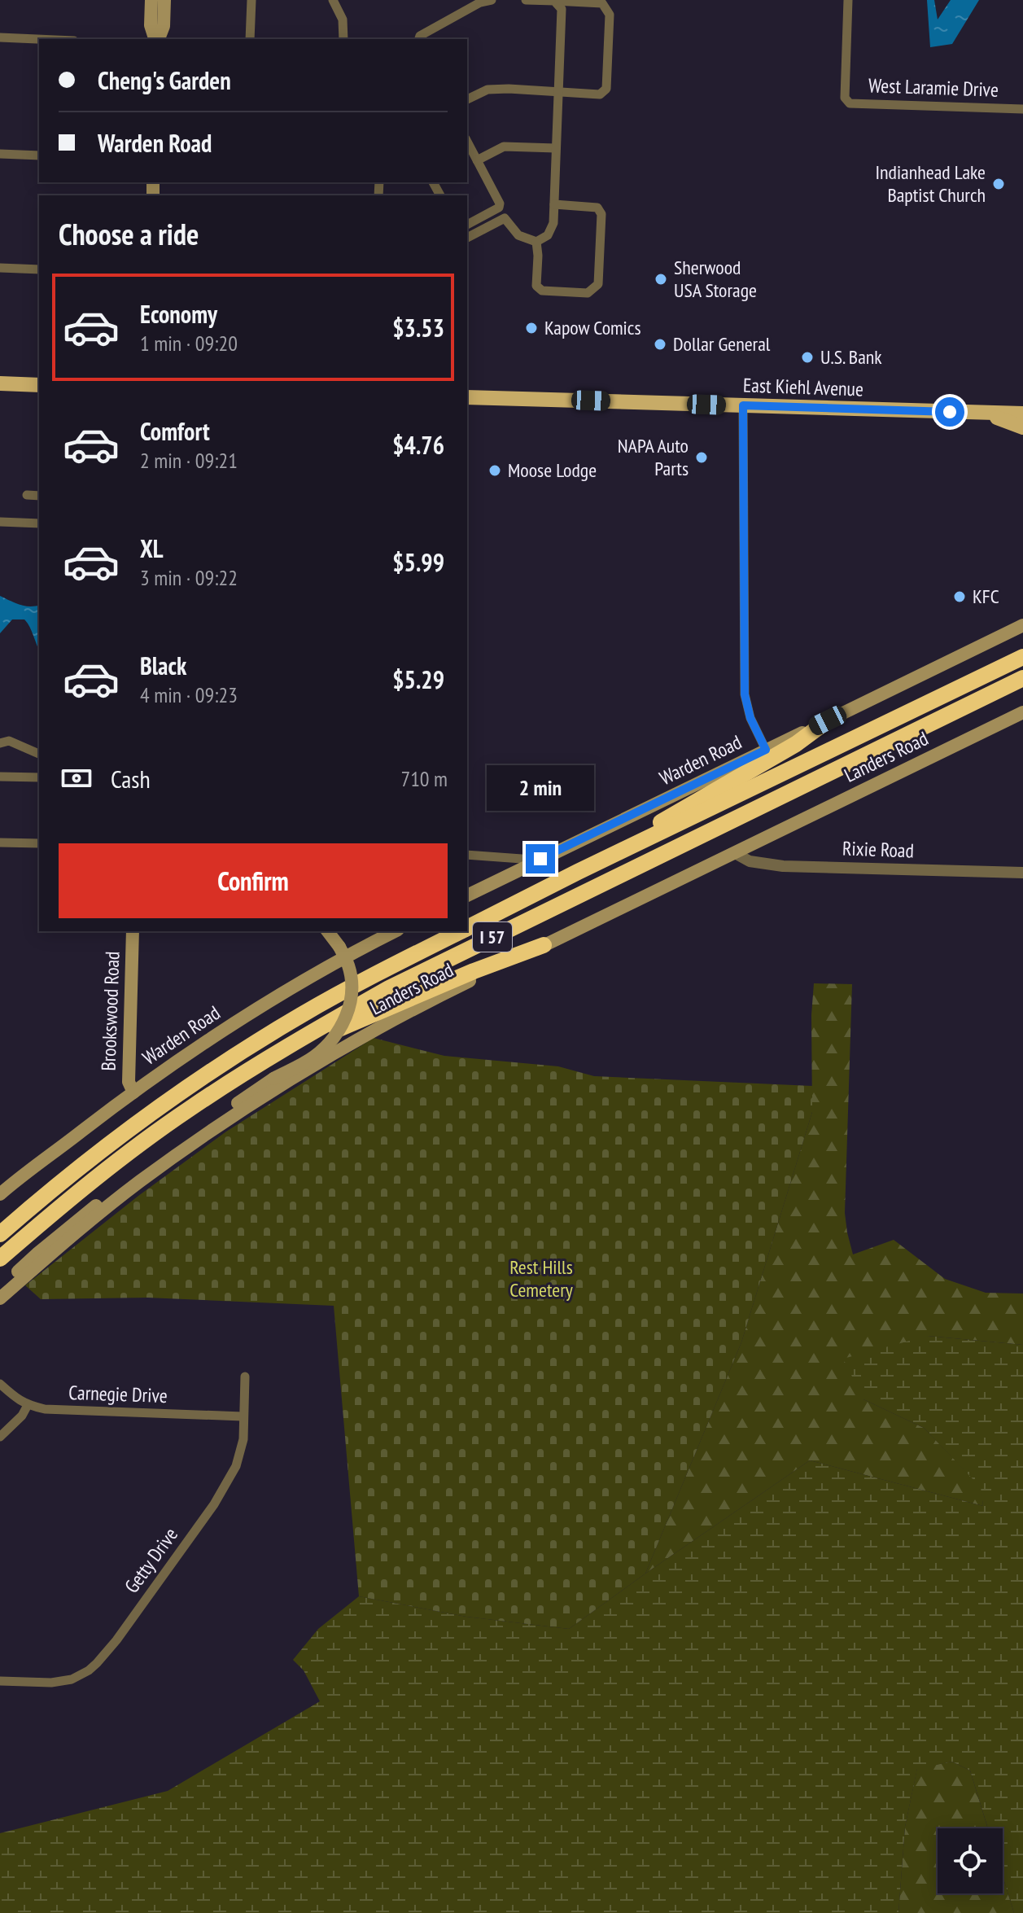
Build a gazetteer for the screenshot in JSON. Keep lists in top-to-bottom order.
{
  "streets": {
    "highway": ["I 57"],
    "main road": [
      "East Kiehl Avenue",
      "Landers Road",
      "Warden Road",
      "Brookswood Road"
    ],
    "street": [
      "West Laramie Drive",
      "Rixie Road",
      "Carnegie Drive",
      "Getty Drive"
    ]
  },
  "crossings": [
    ["Landers Road", "Rixie Road"],
    ["Warden Road", "Brookswood Road"],
    ["Carnegie Drive", "Getty Drive"]
  ],
  "parks": ["Rest Hills Cemetery"],
  "places": [
    "Indianhead Lake Baptist Church",
    "Sherwood USA Storage",
    "Kapow Comics",
    "Dollar General",
    "U.S. Bank",
    "NAPA Auto Parts",
    "Moose Lodge",
    "KFC"
  ],
  "page": {
    "banner": ["Cheng's Garden", "Warden Road"],
    "heading": "Choose a ride",
    "list": [
      {
        "name": "Economy",
        "note": "1 min · 09:20",
        "value": "$3.53"
      },
      {
        "name": "Comfort",
        "note": "2 min · 09:21",
        "value": "$4.76"
      },
      {
        "name": "XL",
        "note": "3 min · 09:22",
        "value": "$5.99"
      },
      {
        "name": "Black",
        "note": "4 min · 09:23",
        "value": "$5.29"
      }
    ],
    "pay": ["Cash", "710 m"],
    "bubble": "2 min",
    "buttons": "Confirm"
  }
}
